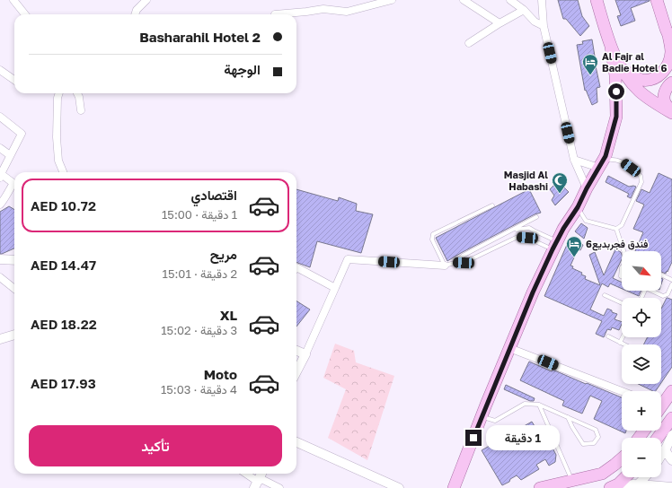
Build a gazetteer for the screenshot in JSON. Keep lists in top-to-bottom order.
{
  "places": {
    "hotel": ["Al Fajr al Badie Hotel 6", "فندق فجربديع6"],
    "mosque": ["Masjid Al Habashi"]
  },
  "north": "bottom right",
  "page": {
    "banner": ["Basharahil Hotel 2", "الوجهة"],
    "list": [
      {
        "name": "اقتصادي",
        "note": "1 دقيقة · 15:00",
        "value": "AED 10.72"
      },
      {
        "name": "مريح",
        "note": "2 دقيقة · 15:01",
        "value": "AED 14.47"
      },
      {
        "name": "XL",
        "note": "3 دقيقة · 15:02",
        "value": "AED 18.22"
      },
      {
        "name": "Moto",
        "note": "4 دقيقة · 15:03",
        "value": "AED 17.93"
      }
    ],
    "map_buttons": ["+", "−"],
    "buttons": "تأكيد",
    "bubble": "1 دقيقة"
  }
}
